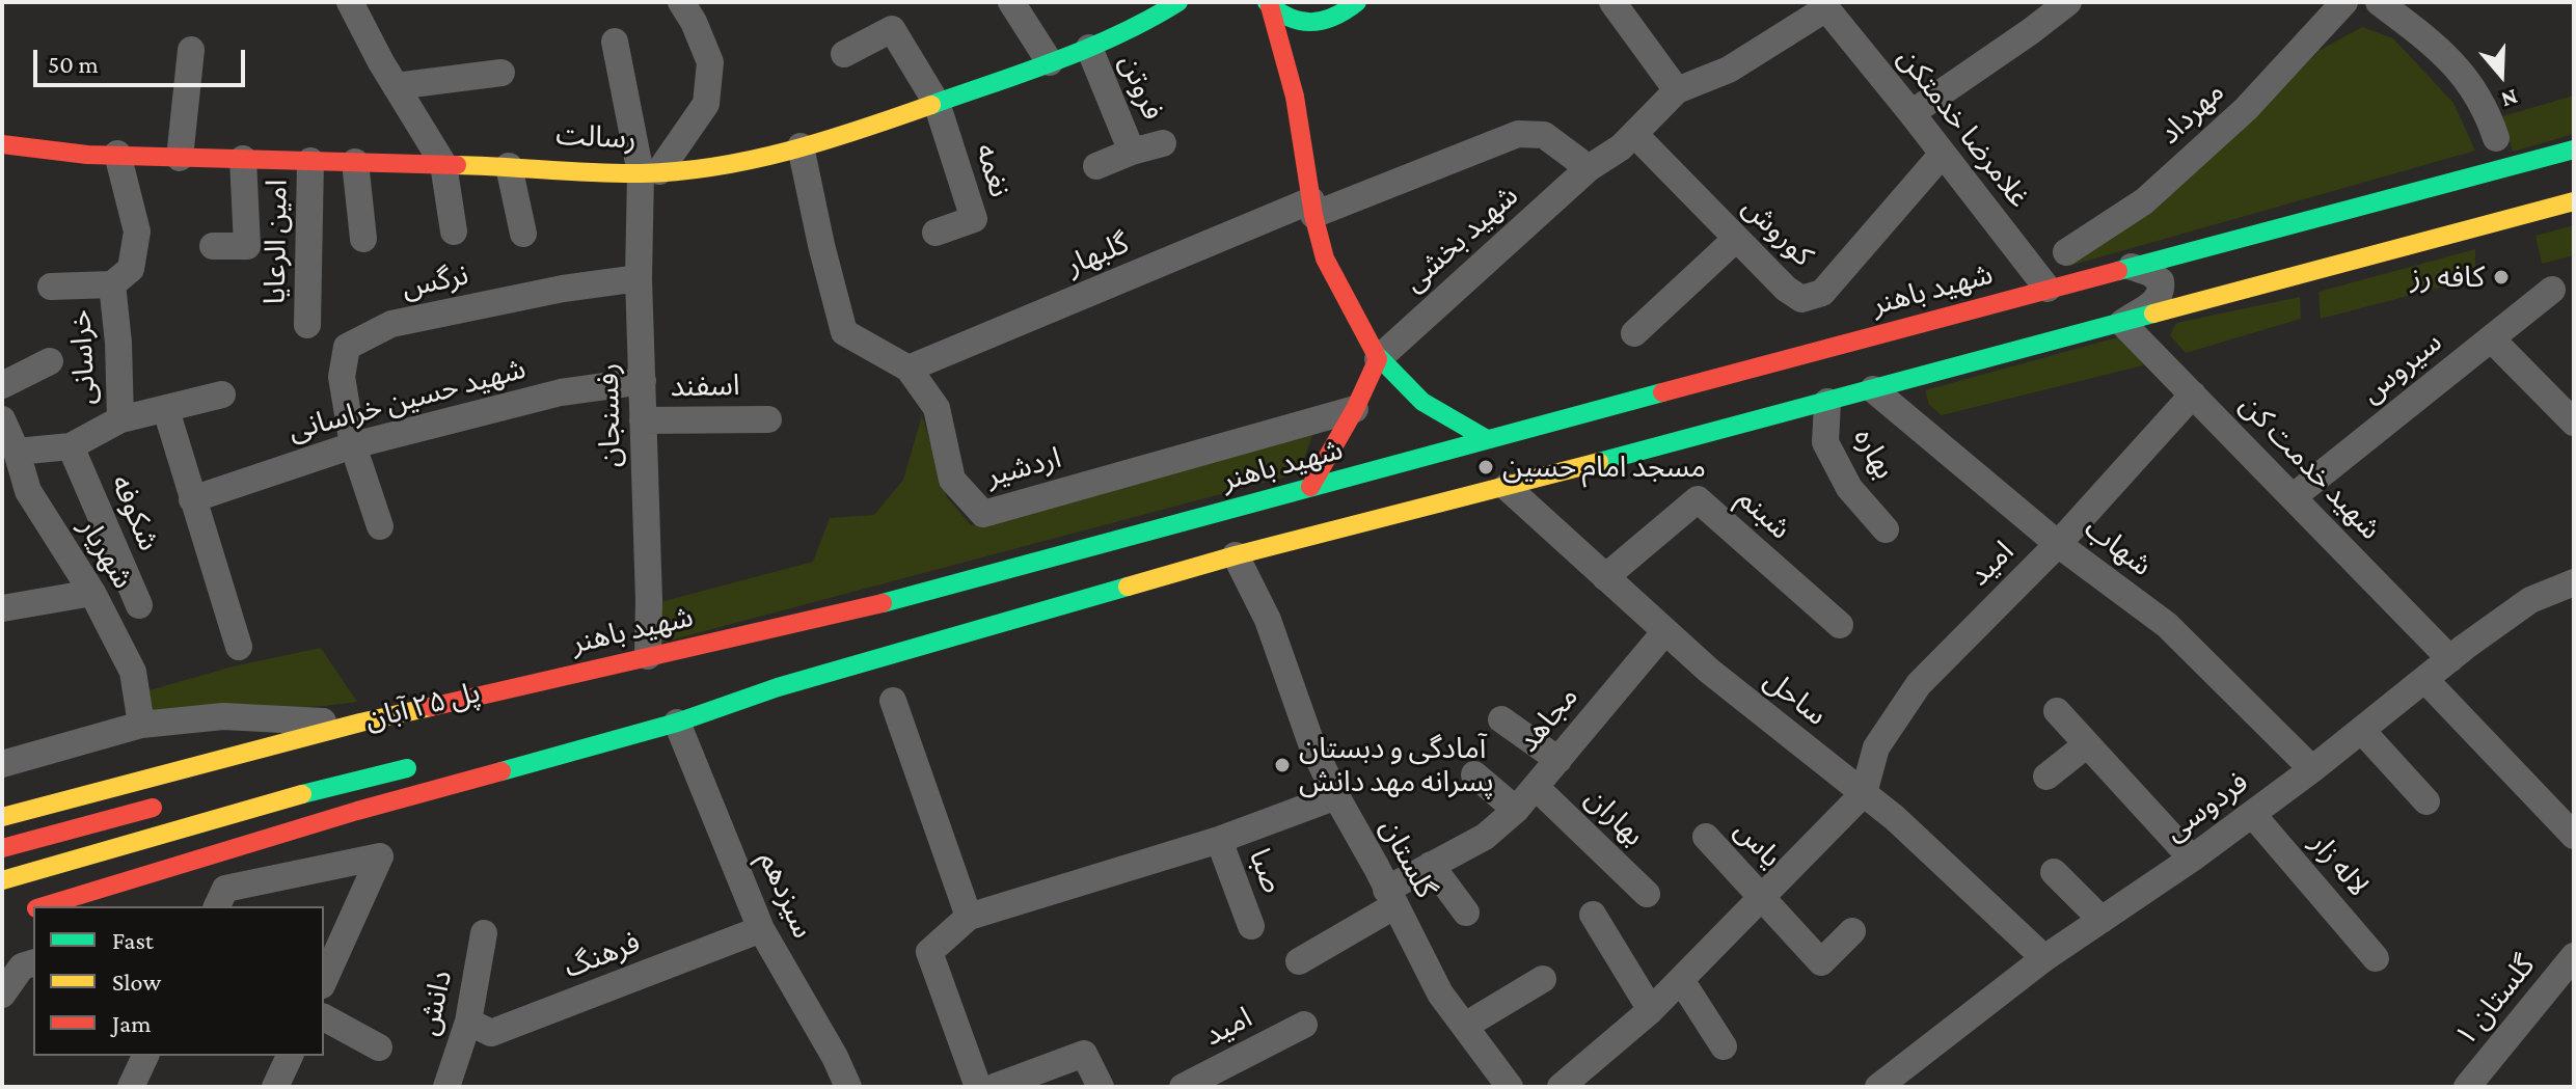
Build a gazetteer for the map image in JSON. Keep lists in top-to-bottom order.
{
  "streets": {
    "main road": ["رسالت", "شهید باهنر", "پل ۲۵ آبان"],
    "street": [
      "فروتن",
      "مهرداد",
      "غلامرضا خدمتکن",
      "نغمه",
      "کوروش",
      "شهید بخشی",
      "امین الرعایا",
      "گلبهار",
      "نرگس",
      "خراسانی",
      "سیروس",
      "اسفند",
      "شهید حسین خراسانی",
      "رفسنجان",
      "بهاره",
      "اردشیر",
      "شهید خدمت کن",
      "شکوفه",
      "شبنم",
      "شهاب",
      "شهریار",
      "امید",
      "ساحل",
      "مجاهد",
      "فردوسی",
      "بهاران",
      "یاس",
      "گلستان",
      "لاله زار",
      "صبا",
      "سیزدهم",
      "فرهنگ",
      "گلستان ۱",
      "دانش"
    ]
  },
  "crossings": [
    ["فروتن", "رسالت"],
    ["غلامرضا خدمتکن", "کوروش"],
    ["غلامرضا خدمتکن", "شهید بخشی"],
    ["غلامرضا خدمتکن", "گلبهار"],
    ["غلامرضا خدمتکن", "شهید باهنر"],
    ["رسالت", "نغمه"],
    ["رسالت", "امین الرعایا"],
    ["رسالت", "خراسانی"],
    ["رسالت", "رفسنجان"],
    ["رسالت", "اردشیر"],
    ["شهید بخشی", "گلبهار"],
    ["گلبهار", "اردشیر"],
    ["نرگس", "شهید حسین خراسانی"],
    ["نرگس", "رفسنجان"],
    ["شهید باهنر", "رفسنجان"],
    ["سیروس", "شهید خدمت کن"],
    ["اسفند", "رفسنجان"],
    ["شهید حسین خراسانی", "رفسنجان"],
    ["شهید خدمت کن", "امید"],
    ["شهید خدمت کن", "فردوسی"],
    ["شبنم", "ساحل"],
    ["شهاب", "امید"],
    ["شهاب", "فردوسی"],
    ["امید", "ساحل"],
    ["ساحل", "مجاهد"],
    ["ساحل", "فردوسی"],
    ["مجاهد", "بهاران"],
    ["مجاهد", "گلستان"],
    ["فردوسی", "لاله زار"],
    ["سیزدهم", "فرهنگ"],
    ["فرهنگ", "دانش"]
  ],
  "places": ["کافه رز", "مسجد امام حسین", "آمادگی و دبستان پسرانه مهد دانش"],
  "legend": ["Fast", "Slow", "Jam"],
  "scale_bar": "50 m",
  "north": "bottom"
}
